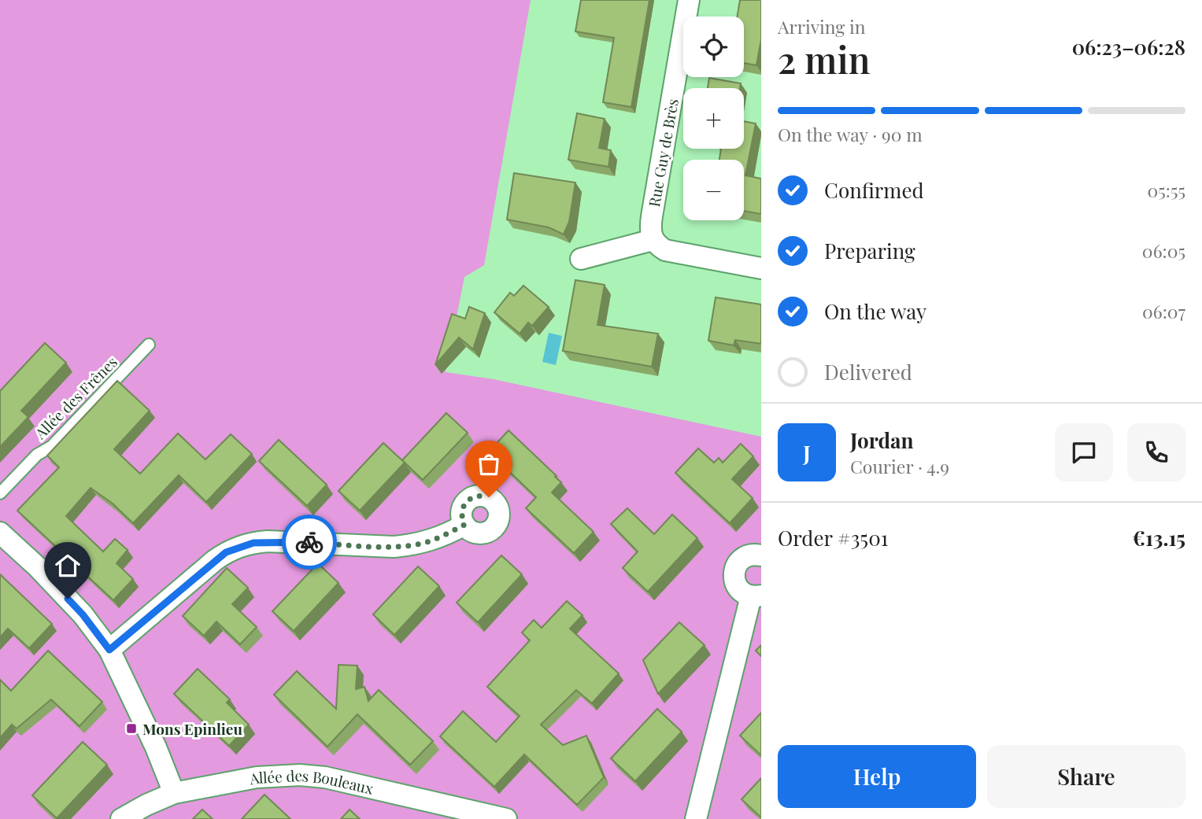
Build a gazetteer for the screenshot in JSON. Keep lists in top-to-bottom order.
{
  "streets": {
    "street": ["Rue Guy de Brès", "Allée des Bouleaux"],
    "lane": ["Allée des Frênes"]
  },
  "places": {
    "transit": ["Mons Epinlieu"]
  },
  "page": {
    "heading": ["2 min", "Arriving in", "06:23–06:28"],
    "panel": [
      "Jordan",
      "Courier · 4.9",
      "Order #3501",
      "€13.15"
    ],
    "map_buttons": ["+", "−"],
    "bar": "On the way · 90 m",
    "list": [
      ["Confirmed", "05:55"],
      ["Preparing", "06:05"],
      ["On the way", "06:07"],
      "Delivered"
    ],
    "round": "J",
    "buttons": ["Help", "Share"]
  }
}
